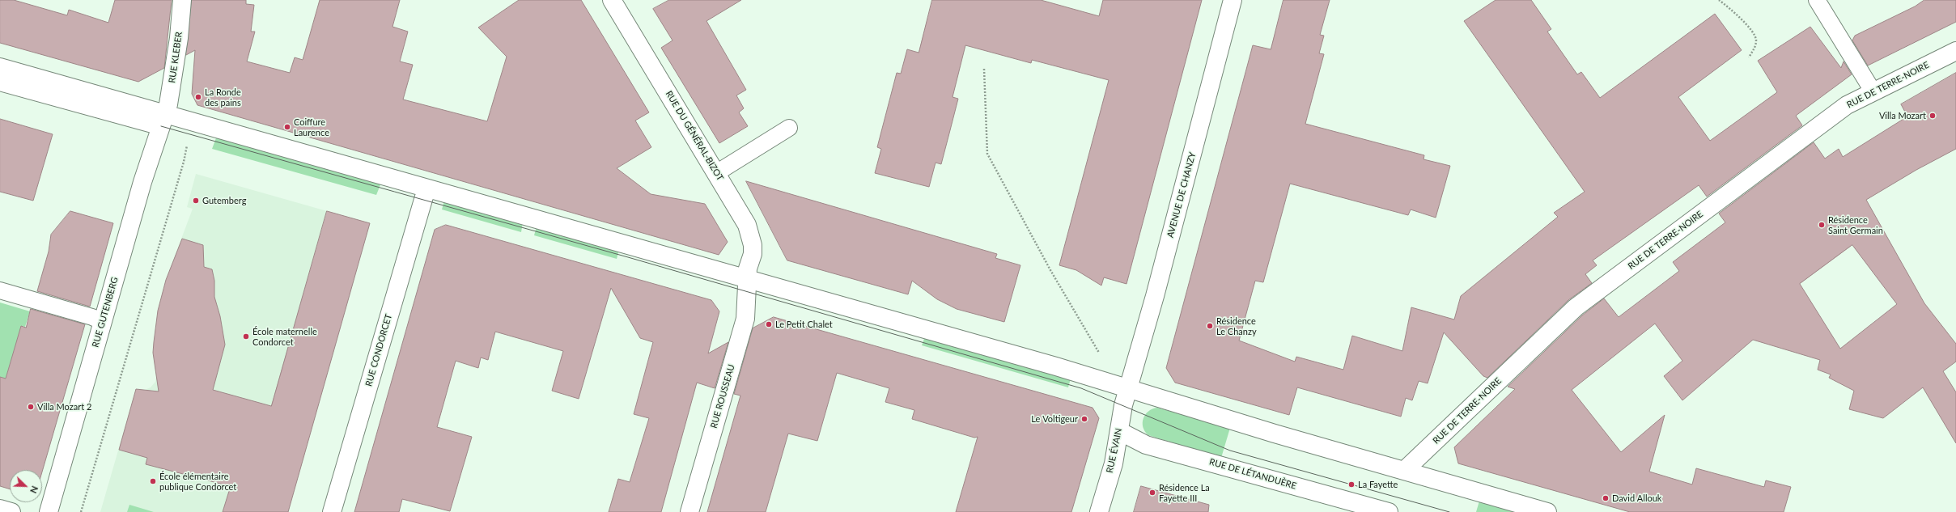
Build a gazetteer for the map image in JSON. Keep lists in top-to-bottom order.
{
  "streets": {
    "street": [
      "RUE KLEBER",
      "RUE DE TERRE-NOIRE",
      "RUE DU GÉNÉRAL-BIZOT",
      "AVENUE DE CHANZY",
      "RUE GUTENBERG",
      "RUE CONDORCET",
      "RUE ROUSSEAU",
      "RUE ÉVAIN",
      "RUE DE LÉTANDUÈRE"
    ]
  },
  "crossings": [
    ["RUE KLEBER", "RUE GUTENBERG"],
    ["RUE DU GÉNÉRAL-BIZOT", "RUE ROUSSEAU"],
    ["AVENUE DE CHANZY", "RUE ÉVAIN"],
    ["RUE ÉVAIN", "RUE DE LÉTANDUÈRE"]
  ],
  "places": [
    "La Ronde des pains",
    "Villa Mozart",
    "Coiffure Laurence",
    "Gutemberg",
    "Résidence Saint Germain",
    "Le Petit Chalet",
    "Résidence Le Chanzy",
    "École maternelle Condorcet",
    "Villa Mozart 2",
    "Le Voltigeur",
    "École élémentaire publique Condorcet",
    "La Fayette",
    "Résidence La Fayette III",
    "David Allouk"
  ],
  "north": "bottom right"
}
